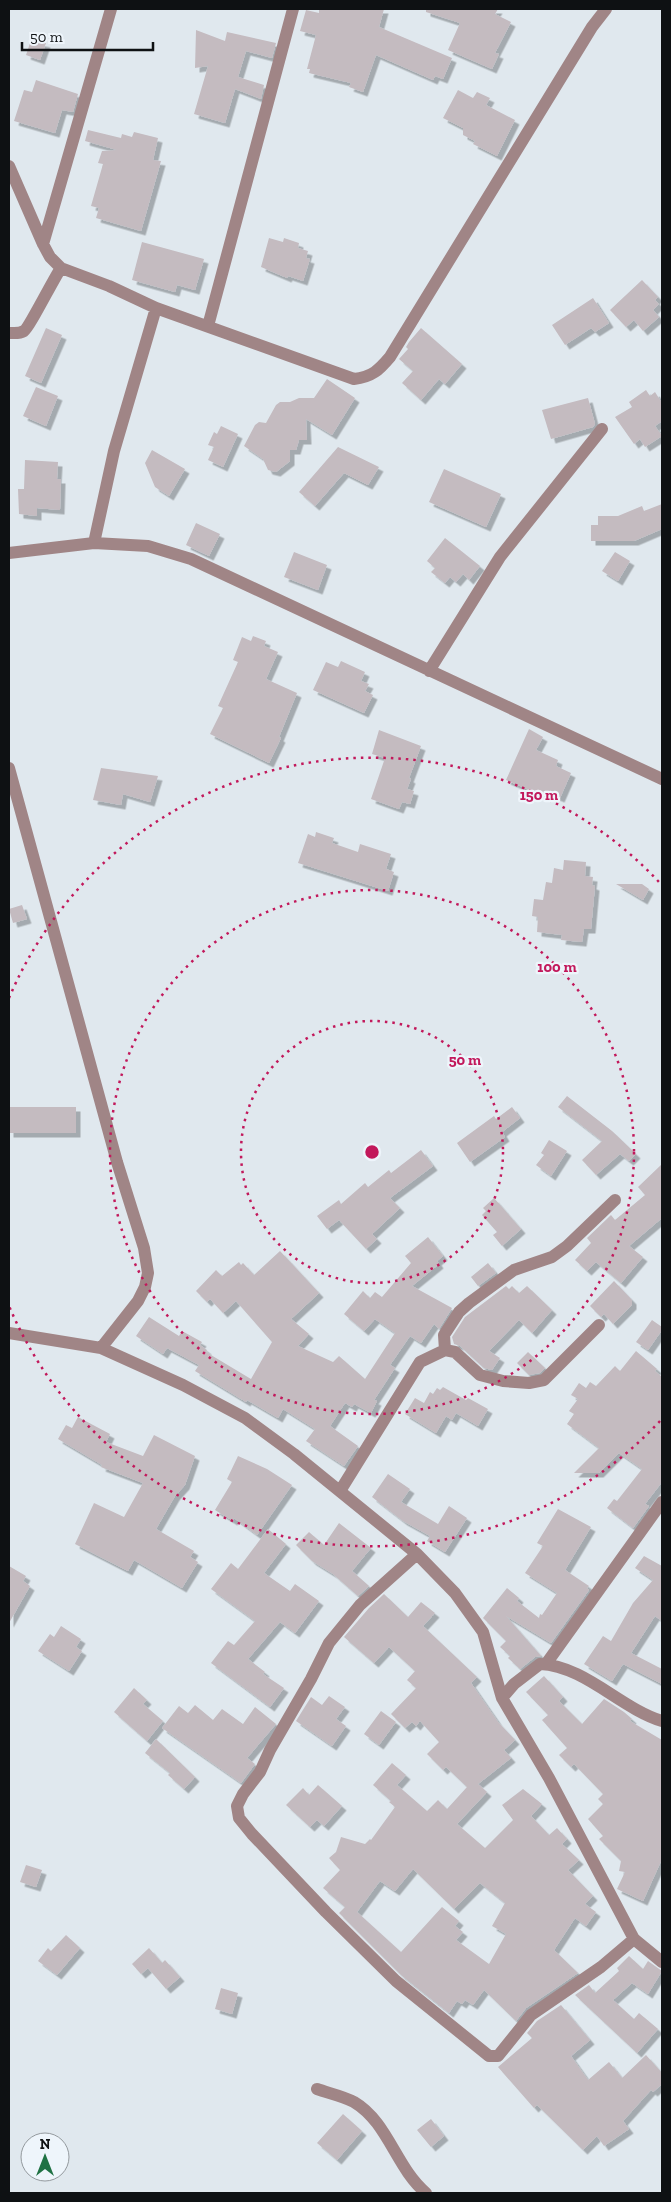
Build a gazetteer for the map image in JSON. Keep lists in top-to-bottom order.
{
  "scale_bar": "50 m",
  "north": "top",
  "rings": ["150 m", "100 m", "50 m"]
}
